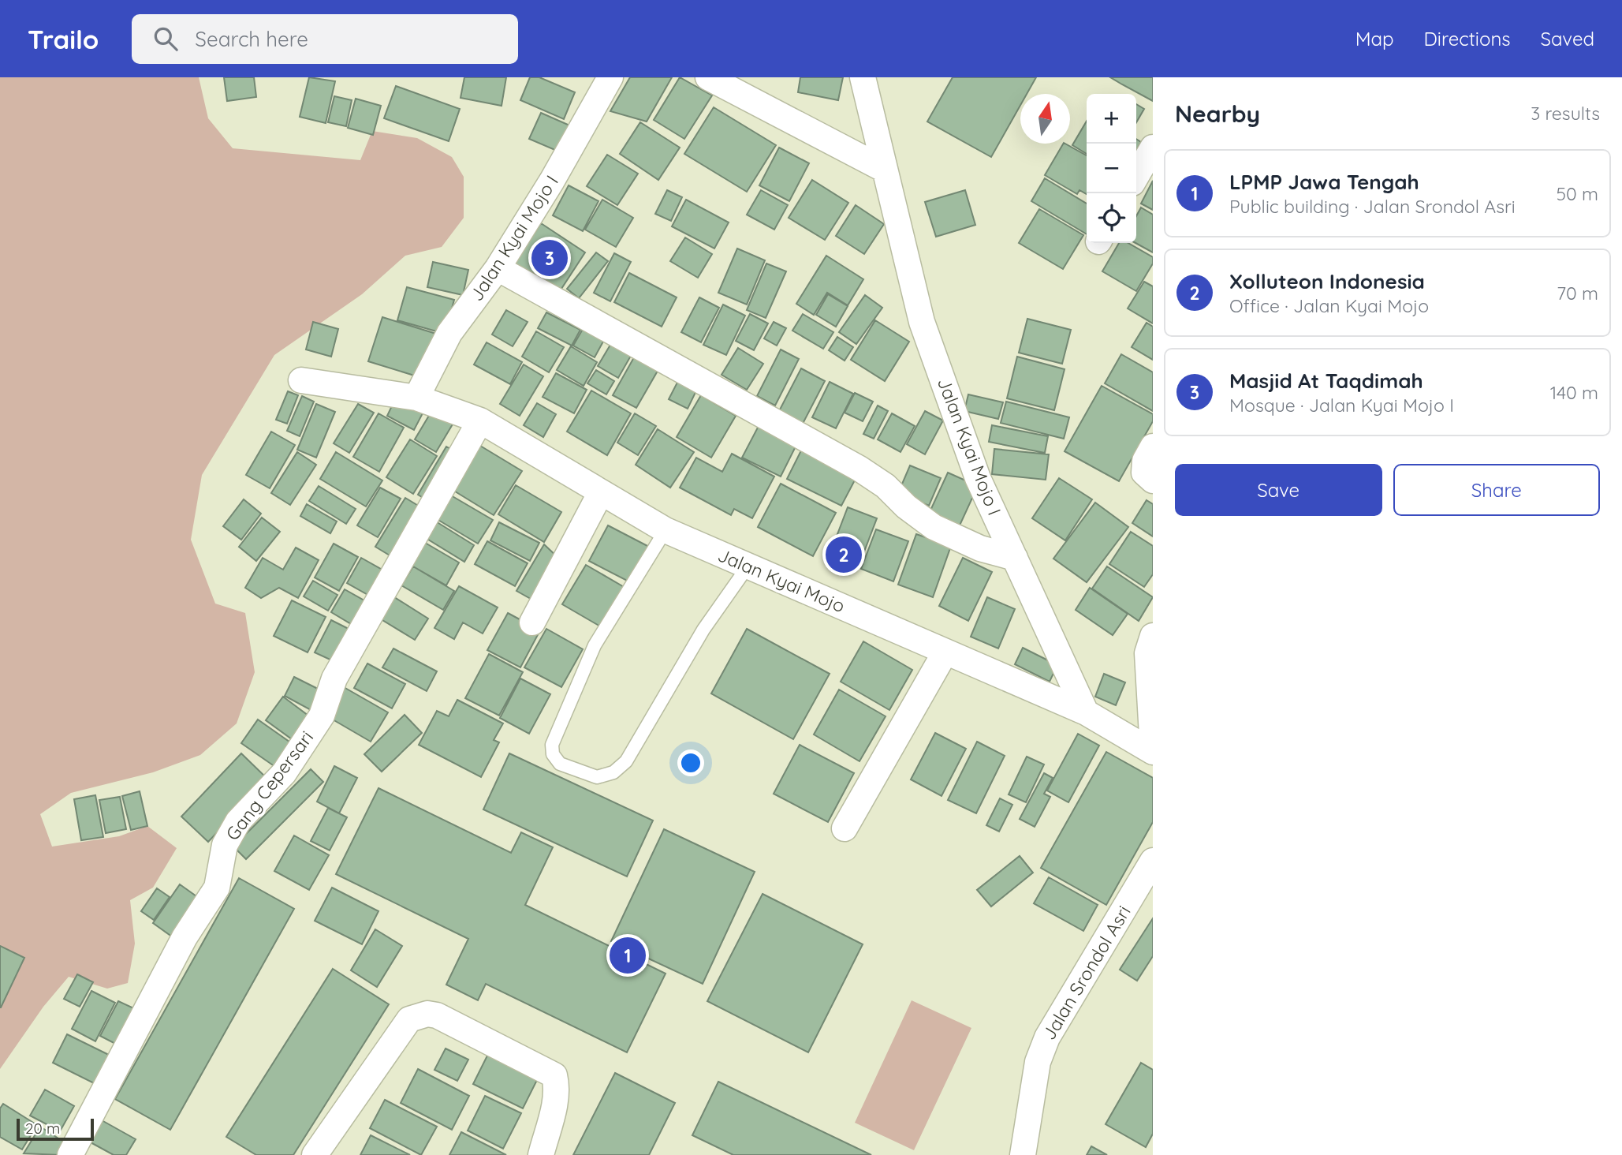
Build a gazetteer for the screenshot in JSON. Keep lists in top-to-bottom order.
{
  "streets": {
    "street": [
      "Jalan Kyai Mojo I",
      "Jalan Kyai Mojo",
      "Gang Cepersari",
      "Jalan Srondol Asri"
    ]
  },
  "crossings": [
    ["Jalan Kyai Mojo I", "Jalan Kyai Mojo"],
    ["Jalan Kyai Mojo", "Gang Cepersari"]
  ],
  "scale_bar": "20 m",
  "north": "top",
  "page": {
    "header": "Trailo",
    "search": "Search here",
    "nav": ["Map", "Directions", "Saved"],
    "heading": ["Nearby", "3 results"],
    "map_buttons": ["+", "−"],
    "list": [
      {
        "mark": "1",
        "name": "LPMP Jawa Tengah",
        "note": "Public building · Jalan Srondol Asri",
        "value": "50 m"
      },
      {
        "mark": "2",
        "name": "Xolluteon Indonesia",
        "note": "Office · Jalan Kyai Mojo",
        "value": "70 m"
      },
      {
        "mark": "3",
        "name": "Masjid At Taqdimah",
        "note": "Mosque · Jalan Kyai Mojo I",
        "value": "140 m"
      }
    ],
    "pins": ["3", "2", "1"],
    "buttons": ["Save", "Share"],
    "scale": "20 m"
  }
}
